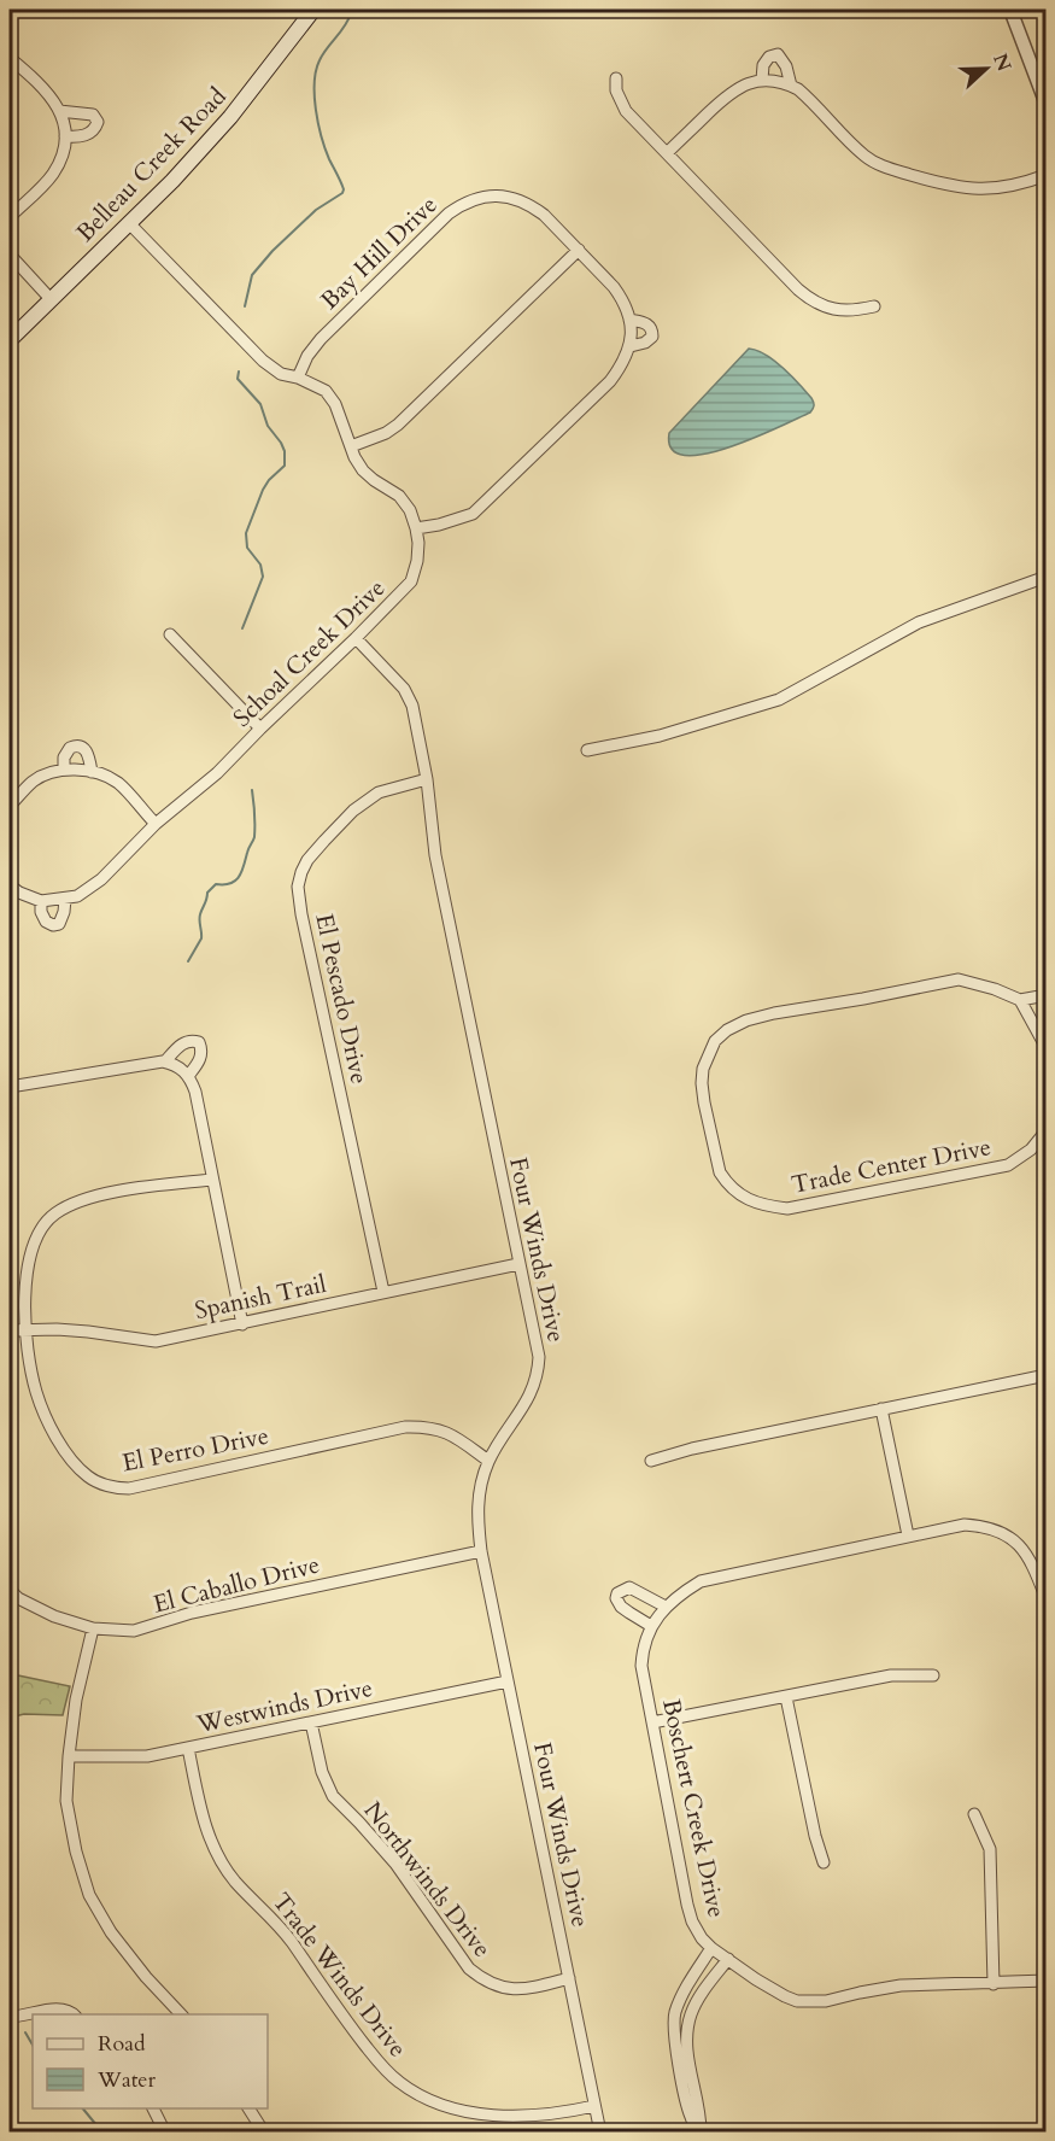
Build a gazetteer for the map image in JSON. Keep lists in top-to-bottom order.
{
  "streets": {
    "main road": ["Belleau Creek Road"],
    "street": [
      "Bay Hill Drive",
      "Schoal Creek Drive",
      "El Pescado Drive",
      "Trade Center Drive",
      "Four Winds Drive",
      "Spanish Trail",
      "El Perro Drive",
      "El Caballo Drive",
      "Westwinds Drive",
      "Boschert Creek Drive",
      "Northwinds Drive",
      "Trade Winds Drive"
    ]
  },
  "crossings": [
    ["Belleau Creek Road", "Schoal Creek Drive"],
    ["Bay Hill Drive", "Schoal Creek Drive"],
    ["Schoal Creek Drive", "Four Winds Drive"],
    ["El Pescado Drive", "Four Winds Drive"],
    ["El Pescado Drive", "Spanish Trail"],
    ["Four Winds Drive", "Spanish Trail"],
    ["Four Winds Drive", "El Perro Drive"],
    ["Four Winds Drive", "El Caballo Drive"],
    ["Four Winds Drive", "Westwinds Drive"],
    ["Four Winds Drive", "Northwinds Drive"],
    ["Four Winds Drive", "Trade Winds Drive"],
    ["Spanish Trail", "El Perro Drive"],
    ["Westwinds Drive", "Northwinds Drive"],
    ["Westwinds Drive", "Trade Winds Drive"]
  ],
  "legend": ["Road", "Water"],
  "north": "right"
}
